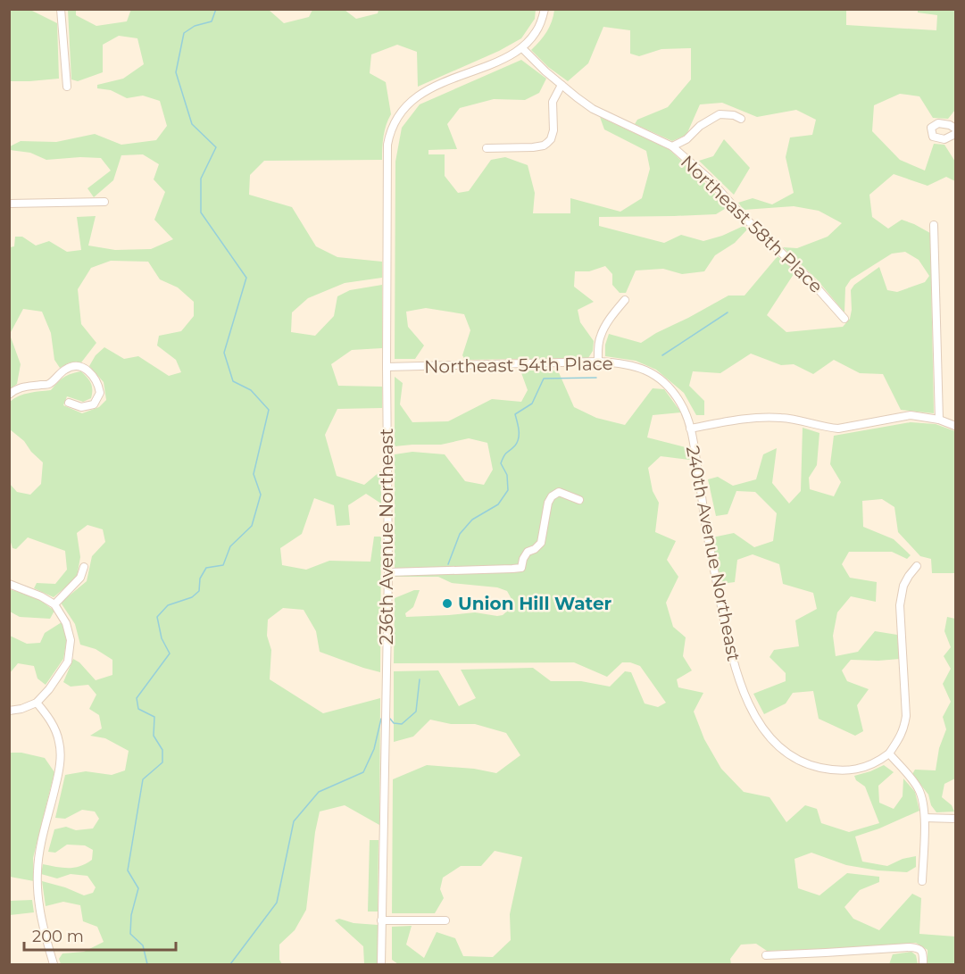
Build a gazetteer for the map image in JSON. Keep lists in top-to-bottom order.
{
  "streets": {
    "street": [
      "Northeast 58th Place",
      "Northeast 54th Place",
      "236th Avenue Northeast",
      "240th Avenue Northeast"
    ]
  },
  "crossings": [
    ["Northeast 58th Place", "236th Avenue Northeast"],
    ["Northeast 54th Place", "236th Avenue Northeast"],
    ["Northeast 54th Place", "240th Avenue Northeast"]
  ],
  "places": ["Union Hill Water"],
  "scale_bar": "200 m"
}
